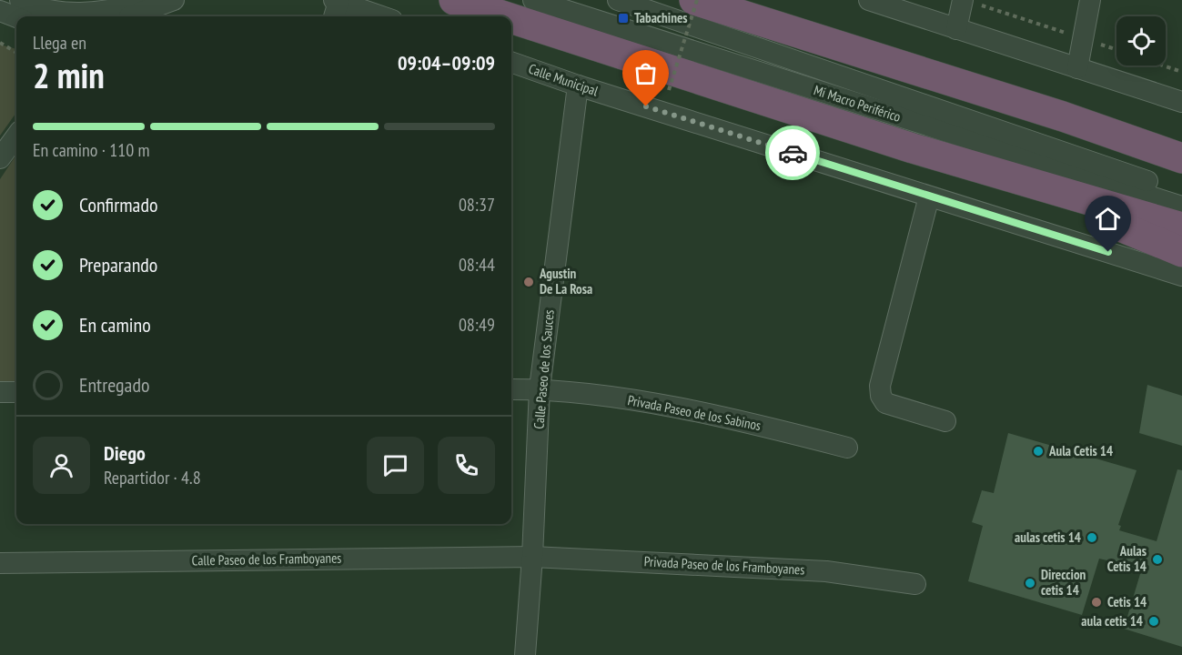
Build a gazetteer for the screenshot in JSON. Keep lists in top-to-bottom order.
{
  "streets": {
    "street": [
      "Calle Municipal",
      "Mi Macro Periférico",
      "Calle Paseo de los Sauces",
      "Privada Paseo de los Sabinos",
      "Calle Paseo de los Framboyanes",
      "Privada Paseo de los Framboyanes"
    ]
  },
  "crossings": [
    ["Calle Municipal", "Calle Paseo de los Sauces"],
    ["Calle Paseo de los Sauces", "Privada Paseo de los Sabinos"],
    ["Calle Paseo de los Sauces", "Calle Paseo de los Framboyanes"],
    ["Calle Paseo de los Sauces", "Privada Paseo de los Framboyanes"],
    ["Calle Paseo de los Framboyanes", "Privada Paseo de los Framboyanes"]
  ],
  "places": {
    "transit": ["Tabachines"],
    "other": [
      "Agustin De La Rosa",
      "Aula Cetis 14",
      "aulas cetis 14",
      "Aulas Cetis 14",
      "Direccion cetis 14",
      "Cetis 14",
      "aula cetis 14"
    ]
  },
  "page": {
    "heading": ["2 min", "Llega en", "09:04–09:09"],
    "panel": ["Diego", "Repartidor · 4.8"],
    "bar": "En camino · 110 m",
    "list": [
      ["Confirmado", "08:37"],
      ["Preparando", "08:44"],
      ["En camino", "08:49"],
      "Entregado"
    ]
  }
}
